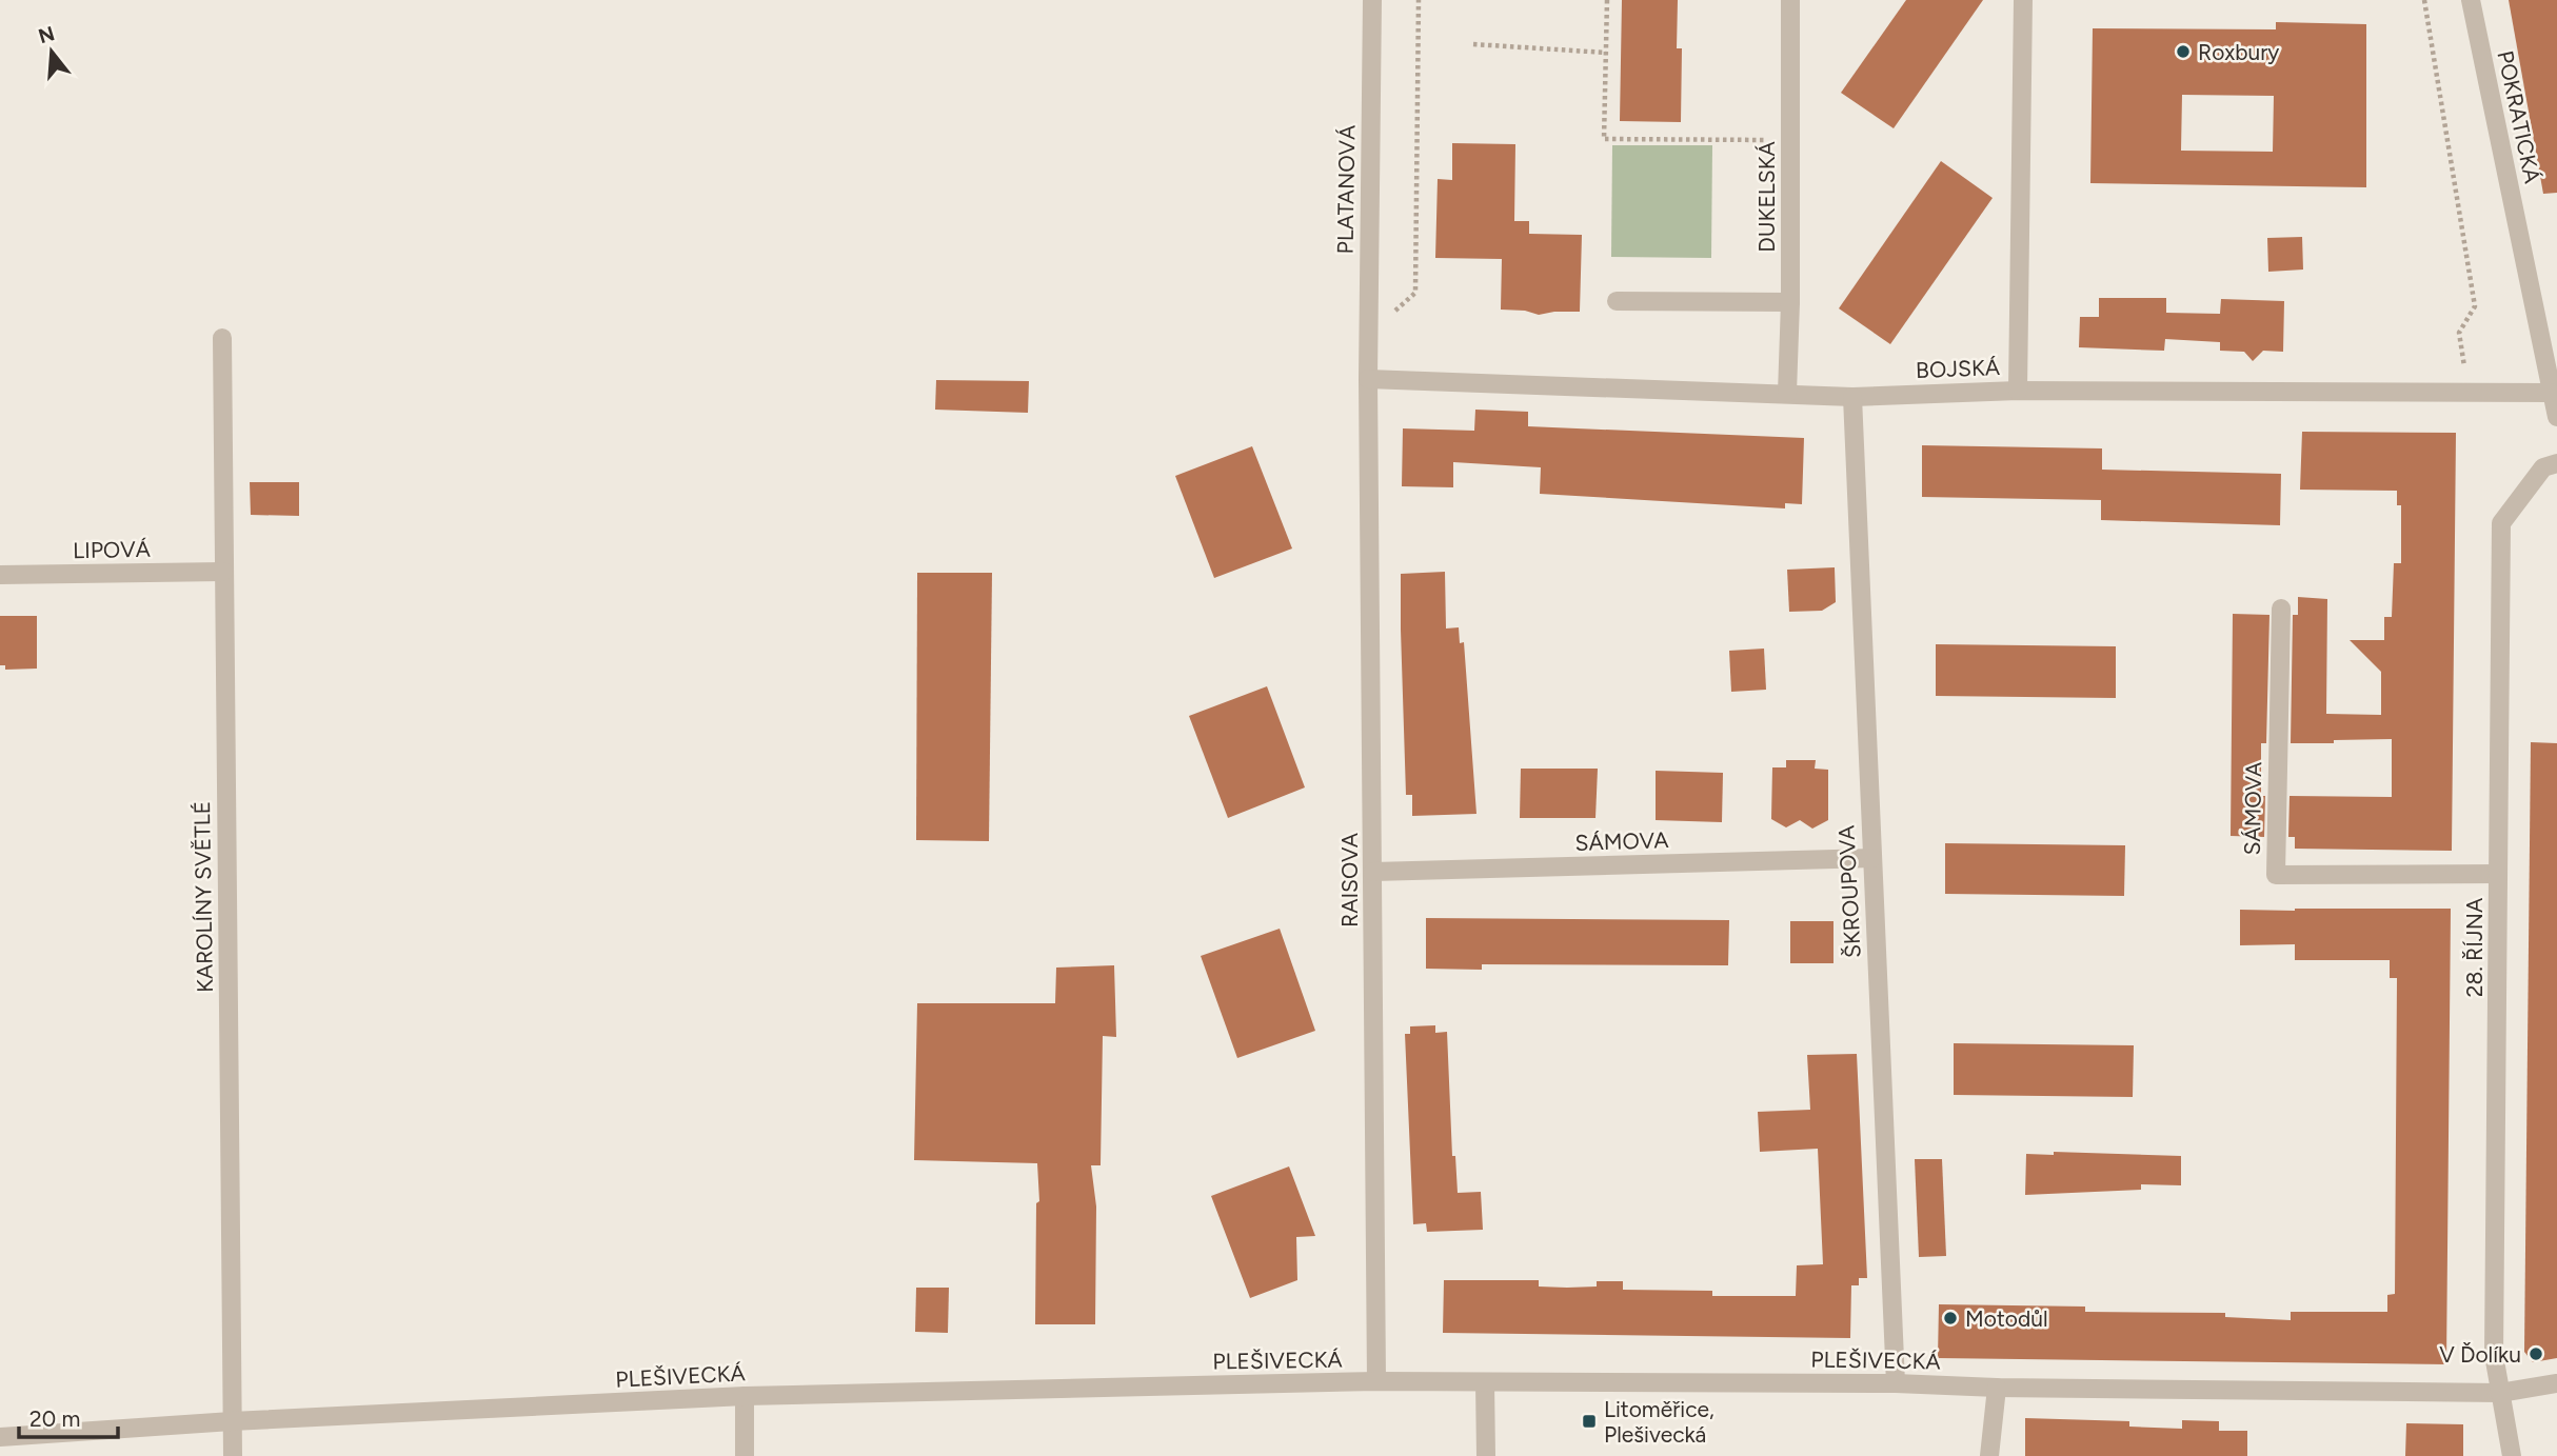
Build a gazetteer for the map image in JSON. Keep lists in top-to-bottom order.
{
  "streets": {
    "street": [
      "POKRATICKÁ",
      "PLATANOVÁ",
      "DUKELSKÁ",
      "BOJSKÁ",
      "LIPOVÁ",
      "SÁMOVA",
      "RAISOVA",
      "ŠKROUPOVA",
      "KAROLÍNY SVĚTLÉ",
      "28. ŘÍJNA",
      "PLEŠIVECKÁ"
    ]
  },
  "crossings": [
    ["POKRATICKÁ", "BOJSKÁ"],
    ["PLATANOVÁ", "BOJSKÁ"],
    ["PLATANOVÁ", "RAISOVA"],
    ["DUKELSKÁ", "BOJSKÁ"],
    ["BOJSKÁ", "RAISOVA"],
    ["BOJSKÁ", "ŠKROUPOVA"],
    ["LIPOVÁ", "KAROLÍNY SVĚTLÉ"],
    ["SÁMOVA", "RAISOVA"],
    ["SÁMOVA", "ŠKROUPOVA"],
    ["SÁMOVA", "28. ŘÍJNA"],
    ["RAISOVA", "PLEŠIVECKÁ"],
    ["ŠKROUPOVA", "PLEŠIVECKÁ"],
    ["KAROLÍNY SVĚTLÉ", "PLEŠIVECKÁ"],
    ["28. ŘÍJNA", "PLEŠIVECKÁ"]
  ],
  "places": {
    "other": ["Roxbury", "Motodůl", "V Ďolíku"],
    "transit": ["Litoměřice, Plešivecká"]
  },
  "scale_bar": "20 m",
  "north": "top"
}
